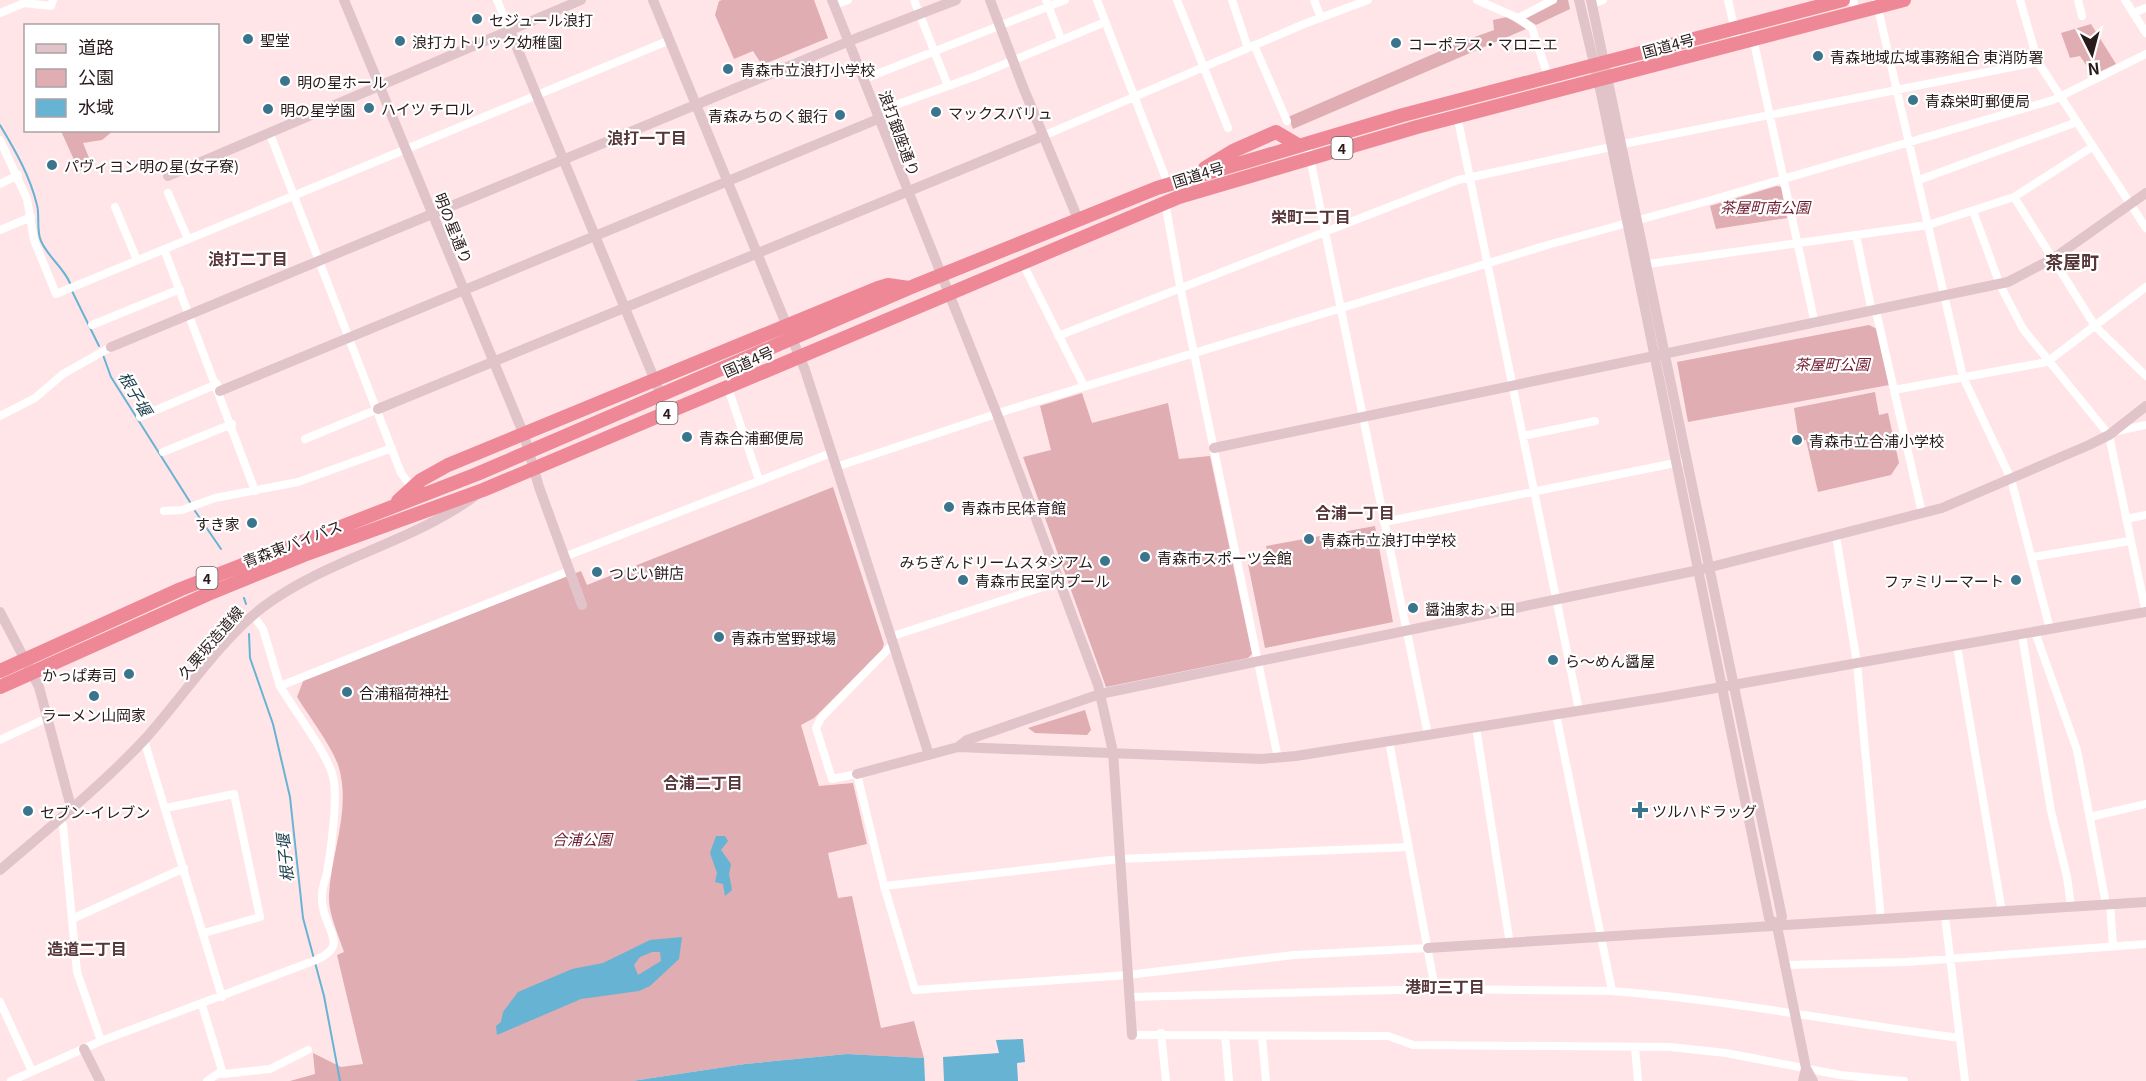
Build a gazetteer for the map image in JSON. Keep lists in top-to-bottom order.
{
  "streets": {
    "highway": ["国道4号", "4", "青森東バイパス"],
    "street": ["浪打銀座通り", "明の星通り", "久栗坂造道線"]
  },
  "crossings": [
    ["国道4号", "浪打銀座通り"],
    ["国道4号", "明の星通り"],
    ["国道4号", "青森東バイパス"],
    ["明の星通り", "青森東バイパス"],
    ["青森東バイパス", "久栗坂造道線"]
  ],
  "districts": [
    "浪打一丁目",
    "栄町二丁目",
    "浪打二丁目",
    "茶屋町",
    "合浦一丁目",
    "合浦二丁目",
    "造道二丁目",
    "港町三丁目"
  ],
  "water": ["根子堰"],
  "parks": ["茶屋町南公園", "茶屋町公園", "合浦公園"],
  "places": {
    "other": [
      "セジュール浪打",
      "聖堂",
      "浪打カトリック幼稚園",
      "コーポラス・マロニエ",
      "青森地域広域事務組合 東消防署",
      "青森市立浪打小学校",
      "明の星ホール",
      "青森栄町郵便局",
      "ハイツ チロル",
      "明の星学園",
      "マックスバリュ",
      "青森みちのく銀行",
      "パヴィヨン明の星(女子寮)",
      "青森合浦郵便局",
      "青森市立合浦小学校",
      "青森市民体育館",
      "すき家",
      "青森市立浪打中学校",
      "青森市スポーツ会館",
      "みちぎんドリームスタジアム",
      "つじい餅店",
      "青森市民室内プール",
      "ファミリーマート",
      "醤油家おゝ田",
      "青森市営野球場",
      "ら～めん醤屋",
      "かっぱ寿司",
      "合浦稲荷神社",
      "ラーメン山岡家",
      "セブン-イレブン"
    ],
    "health": ["ツルハドラッグ"]
  },
  "legend": ["道路", "公園", "水域"],
  "north": "bottom"
}
